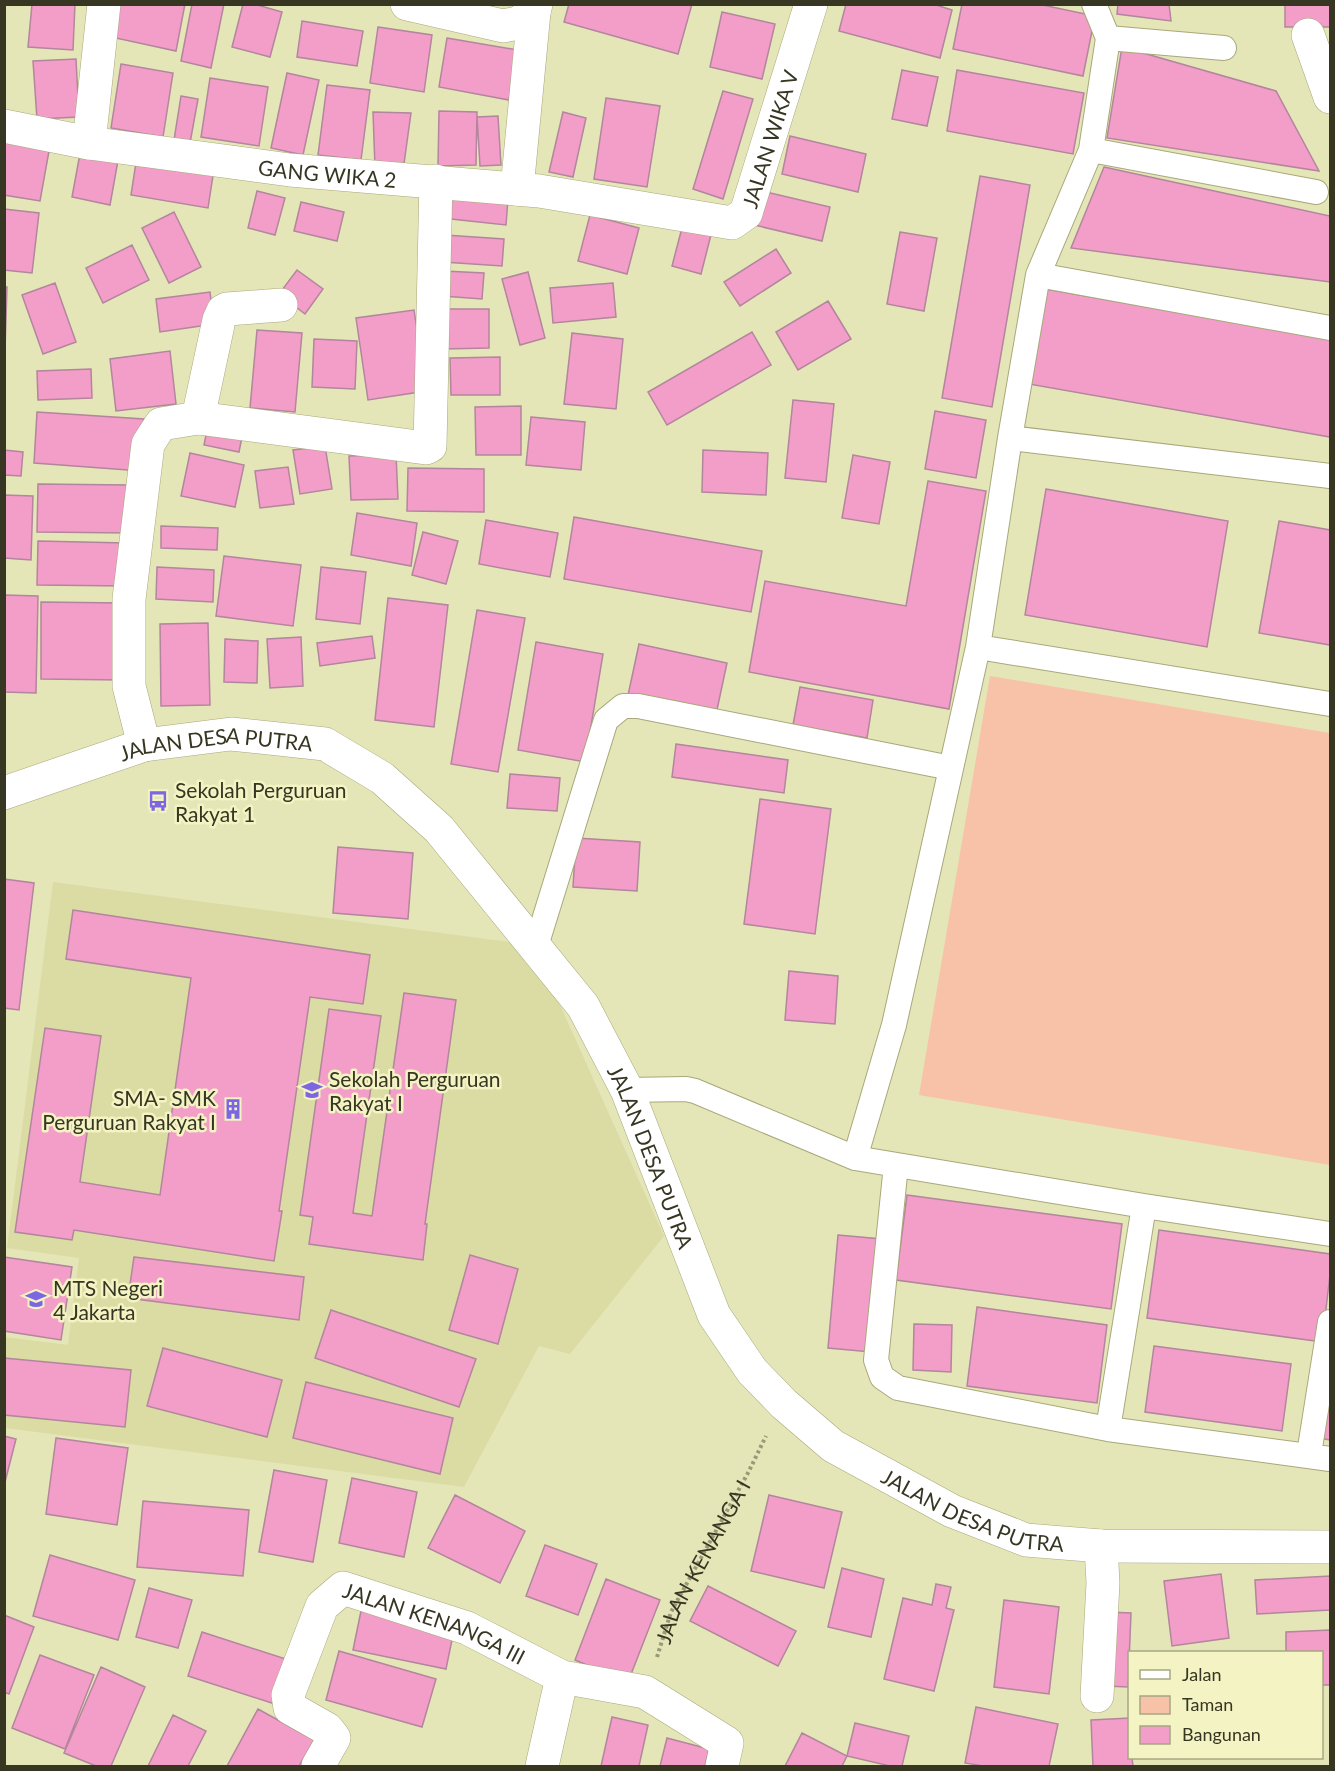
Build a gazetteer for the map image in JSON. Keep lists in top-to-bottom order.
{
  "streets": {
    "street": [
      "JALAN WIKA V",
      "GANG WIKA 2",
      "JALAN DESA PUTRA",
      "JALAN KENANGA III"
    ],
    "path": ["JALAN KENANGA I"]
  },
  "crossings": [
    ["JALAN WIKA V", "GANG WIKA 2"]
  ],
  "places": {
    "bus stop": ["Sekolah Perguruan Rakyat 1"],
    "school or university": ["Sekolah Perguruan Rakyat I", "MTS Negeri 4 Jakarta"],
    "building": ["SMA- SMK Perguruan Rakyat I"]
  },
  "legend": ["Jalan", "Taman", "Bangunan"]
}
